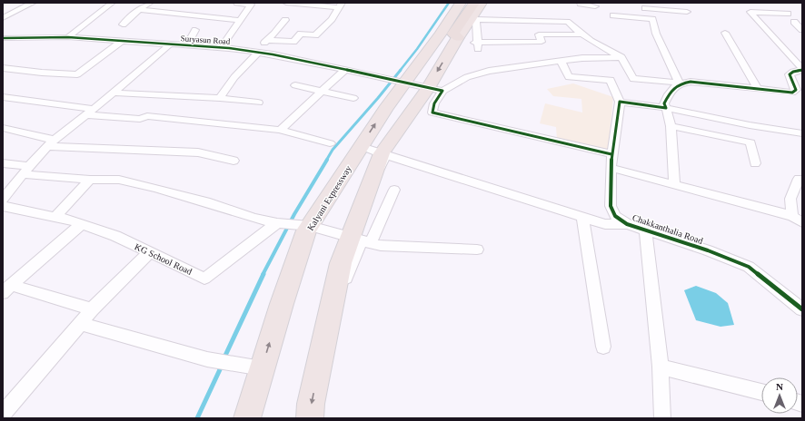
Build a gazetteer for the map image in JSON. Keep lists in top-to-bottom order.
{
  "streets": {
    "highway": ["Kalyani Expressway"],
    "street": ["Suryasun Road", "Chakkanthalia Road", "KG School Road"]
  },
  "crossings": [
    ["Suryasun Road", "Kalyani Expressway"]
  ],
  "north": "top"
}
